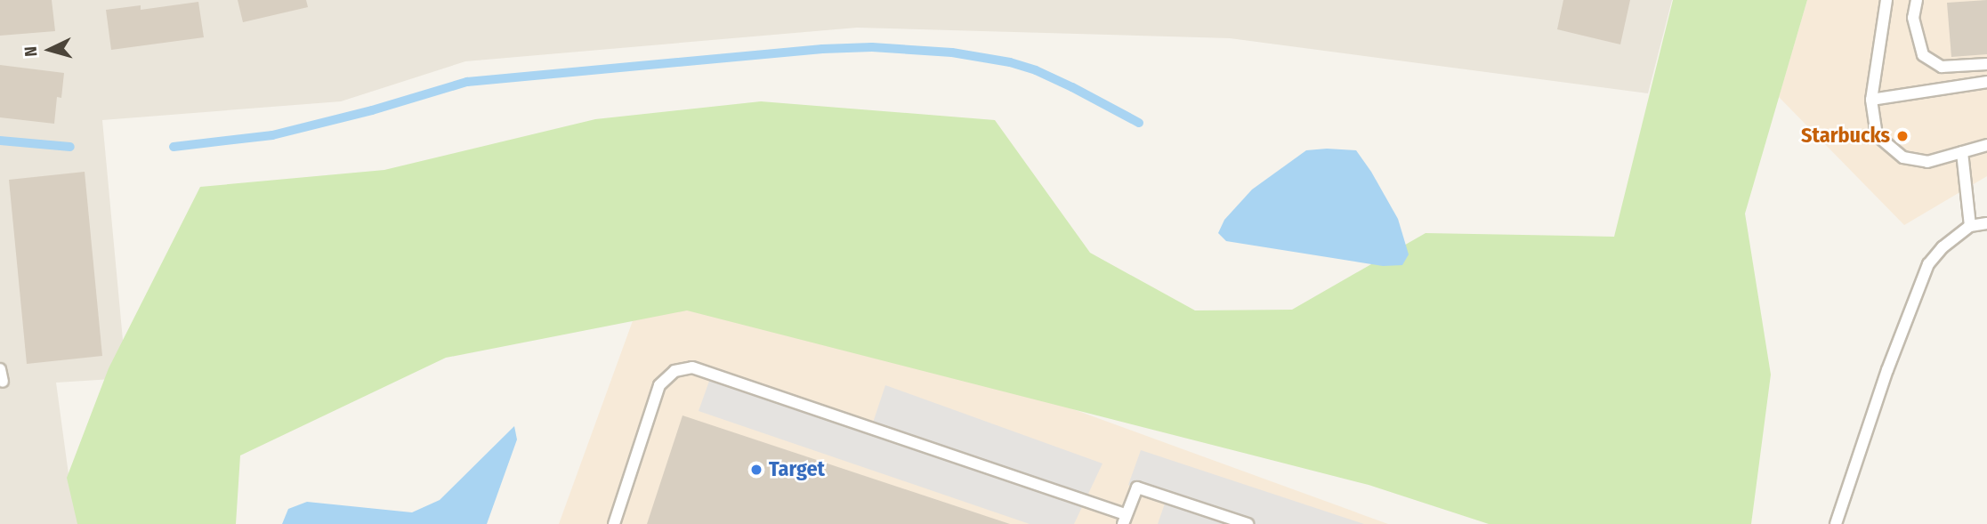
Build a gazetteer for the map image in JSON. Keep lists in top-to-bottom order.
{
  "places": ["Starbucks", "Target"],
  "north": "left"
}
